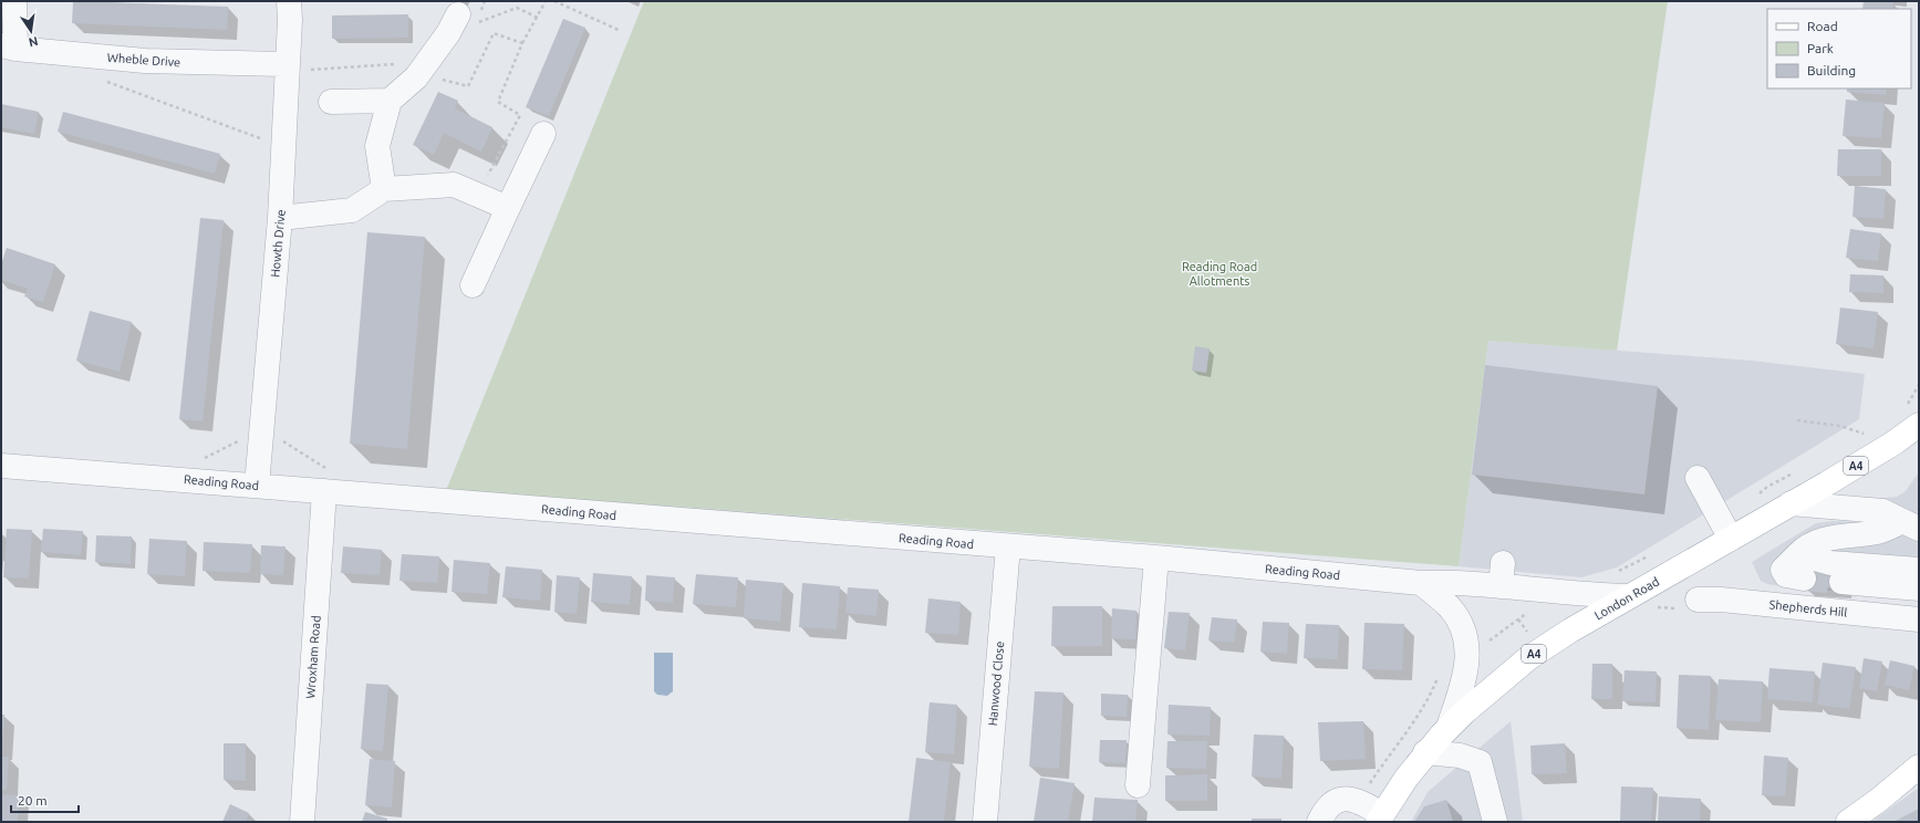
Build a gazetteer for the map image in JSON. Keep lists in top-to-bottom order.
{
  "streets": {
    "main road": ["A4", "London Road"],
    "street": [
      "Wheble Drive",
      "Howth Drive",
      "Reading Road",
      "Shepherds Hill",
      "Wroxham Road",
      "Hanwood Close"
    ]
  },
  "crossings": [
    ["Wheble Drive", "Howth Drive"],
    ["Howth Drive", "Reading Road"],
    ["Reading Road", "London Road"],
    ["Reading Road", "Wroxham Road"],
    ["Reading Road", "Hanwood Close"]
  ],
  "parks": ["Reading Road Allotments"],
  "legend": ["Road", "Park", "Building"],
  "scale_bar": "20 m",
  "north": "bottom"
}
